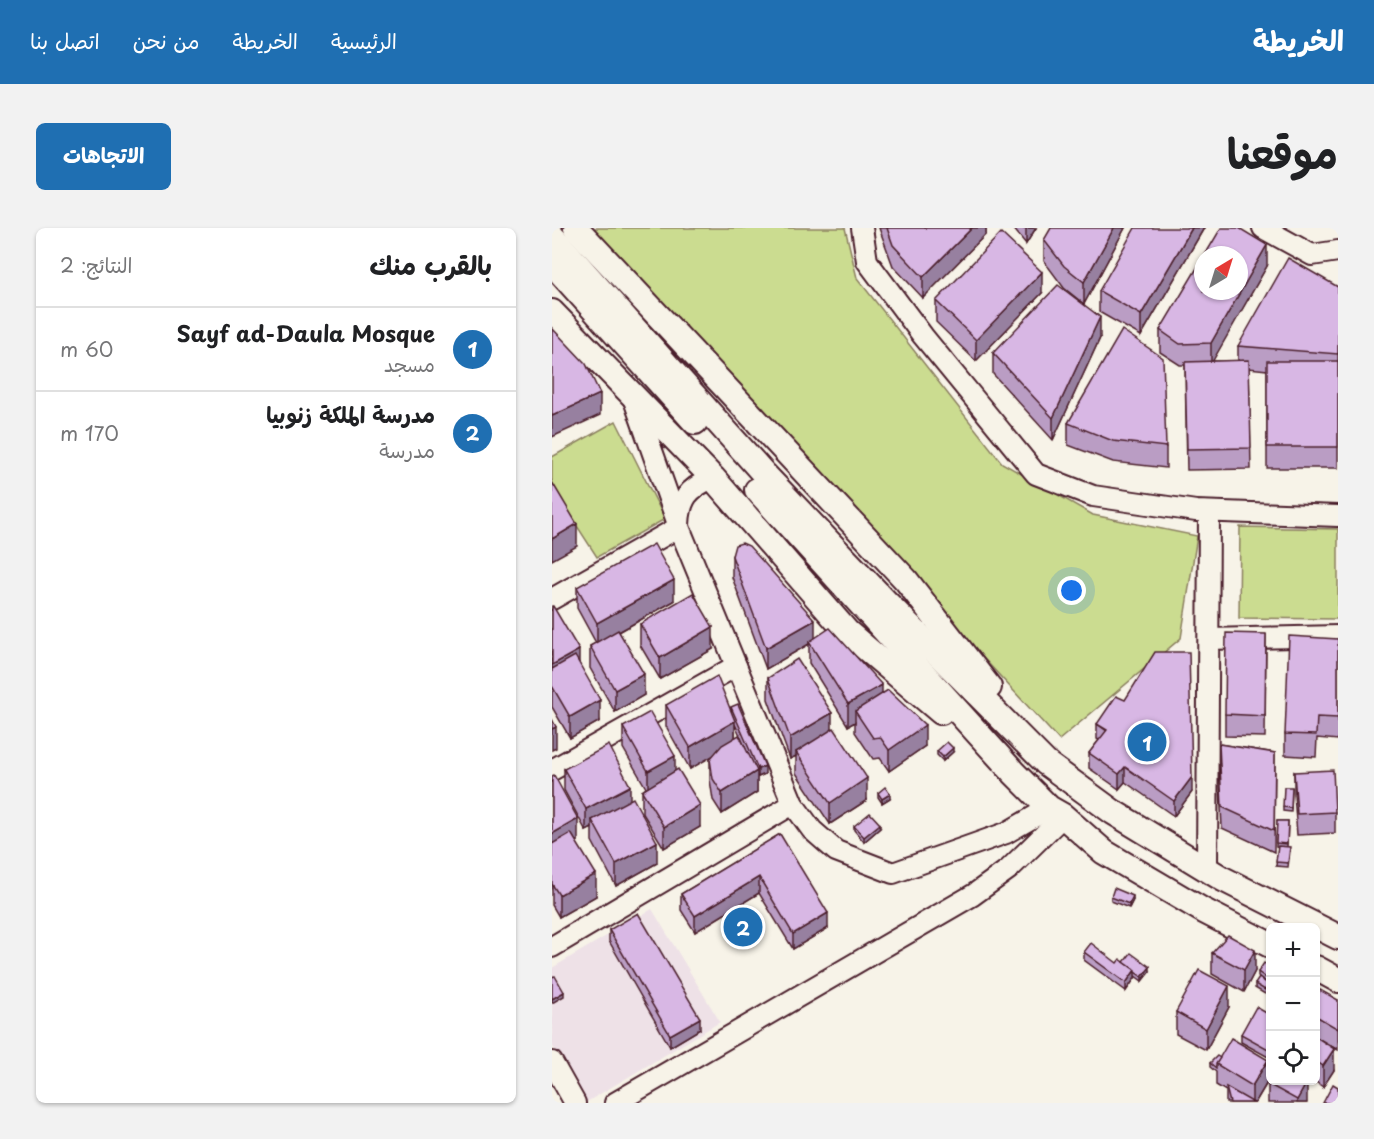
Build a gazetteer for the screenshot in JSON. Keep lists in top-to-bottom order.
{
  "north": "top right",
  "page": {
    "header": "الخريطة",
    "nav": [
      "الرئيسية",
      "الخريطة",
      "من نحن",
      "اتصل بنا"
    ],
    "title": "موقعنا",
    "buttons": "الاتجاهات",
    "heading": ["بالقرب منك", "النتائج: 2"],
    "list": [
      {
        "mark": "1",
        "name": "Sayf ad-Daula Mosque",
        "note": "مسجد",
        "value": "60 m"
      },
      {
        "mark": "2",
        "name": "مدرسة الملكة زنوبيا",
        "note": "مدرسة",
        "value": "170 m"
      }
    ],
    "pins": ["1", "2"],
    "map_buttons": ["+", "−"]
  }
}
